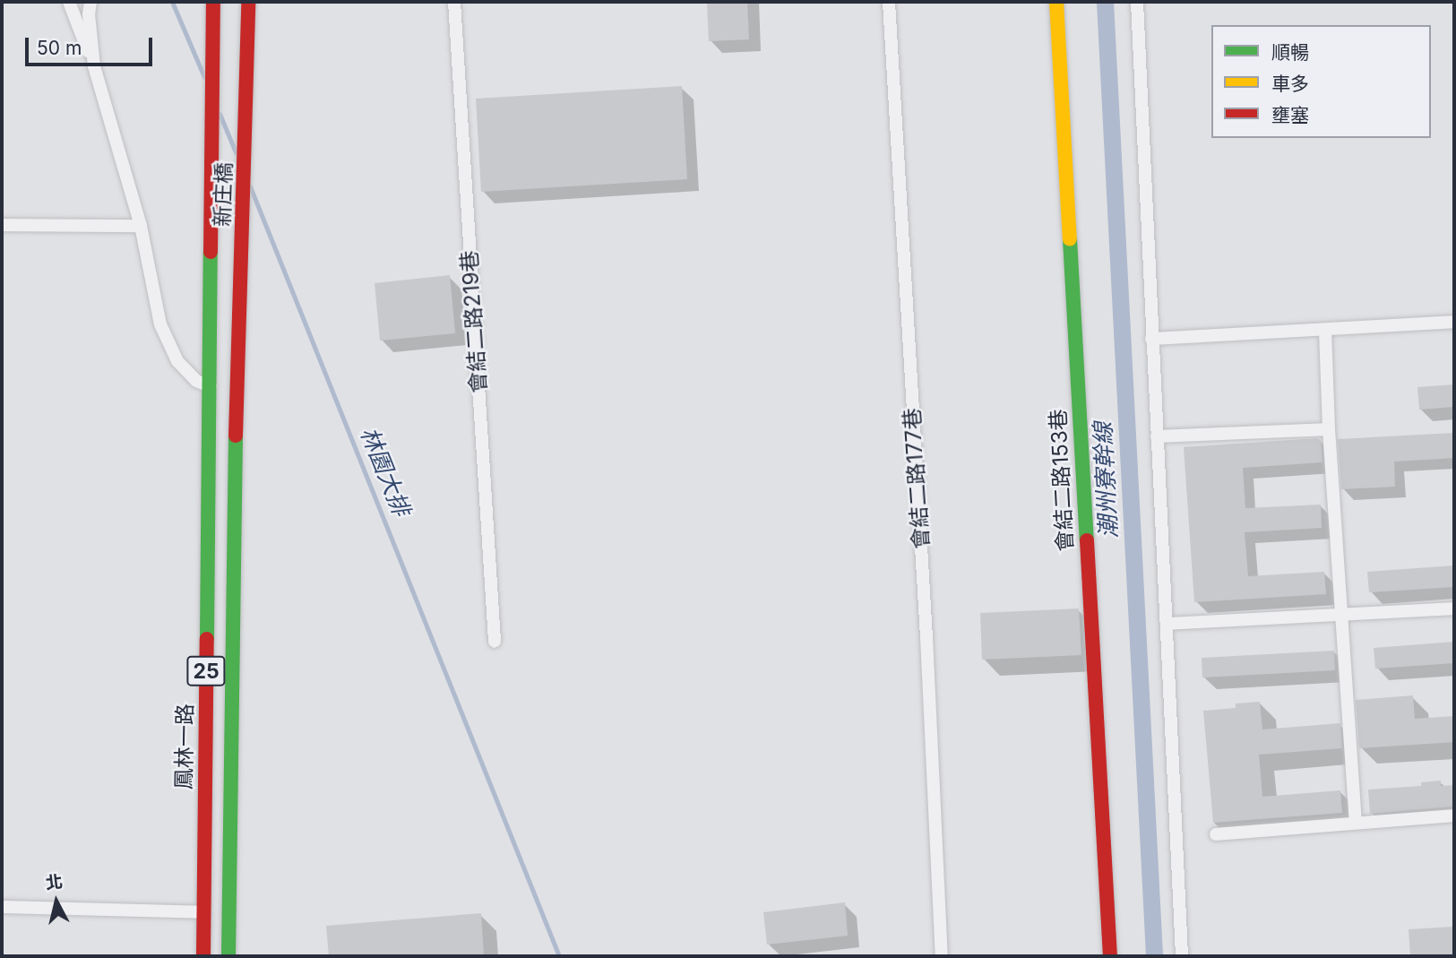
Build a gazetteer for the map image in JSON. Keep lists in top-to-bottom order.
{
  "streets": {
    "main road": [
      "新庄橋",
      "會結二路153巷",
      "25",
      "鳳林一路"
    ],
    "street": ["會結二路219巷", "會結二路177巷"]
  },
  "crossings": [
    ["新庄橋", "鳳林一路"]
  ],
  "water": ["林園大排", "潮州寮幹線"],
  "legend": ["順暢", "車多", "壅塞"],
  "scale_bar": "50 m",
  "north": "top"
}
